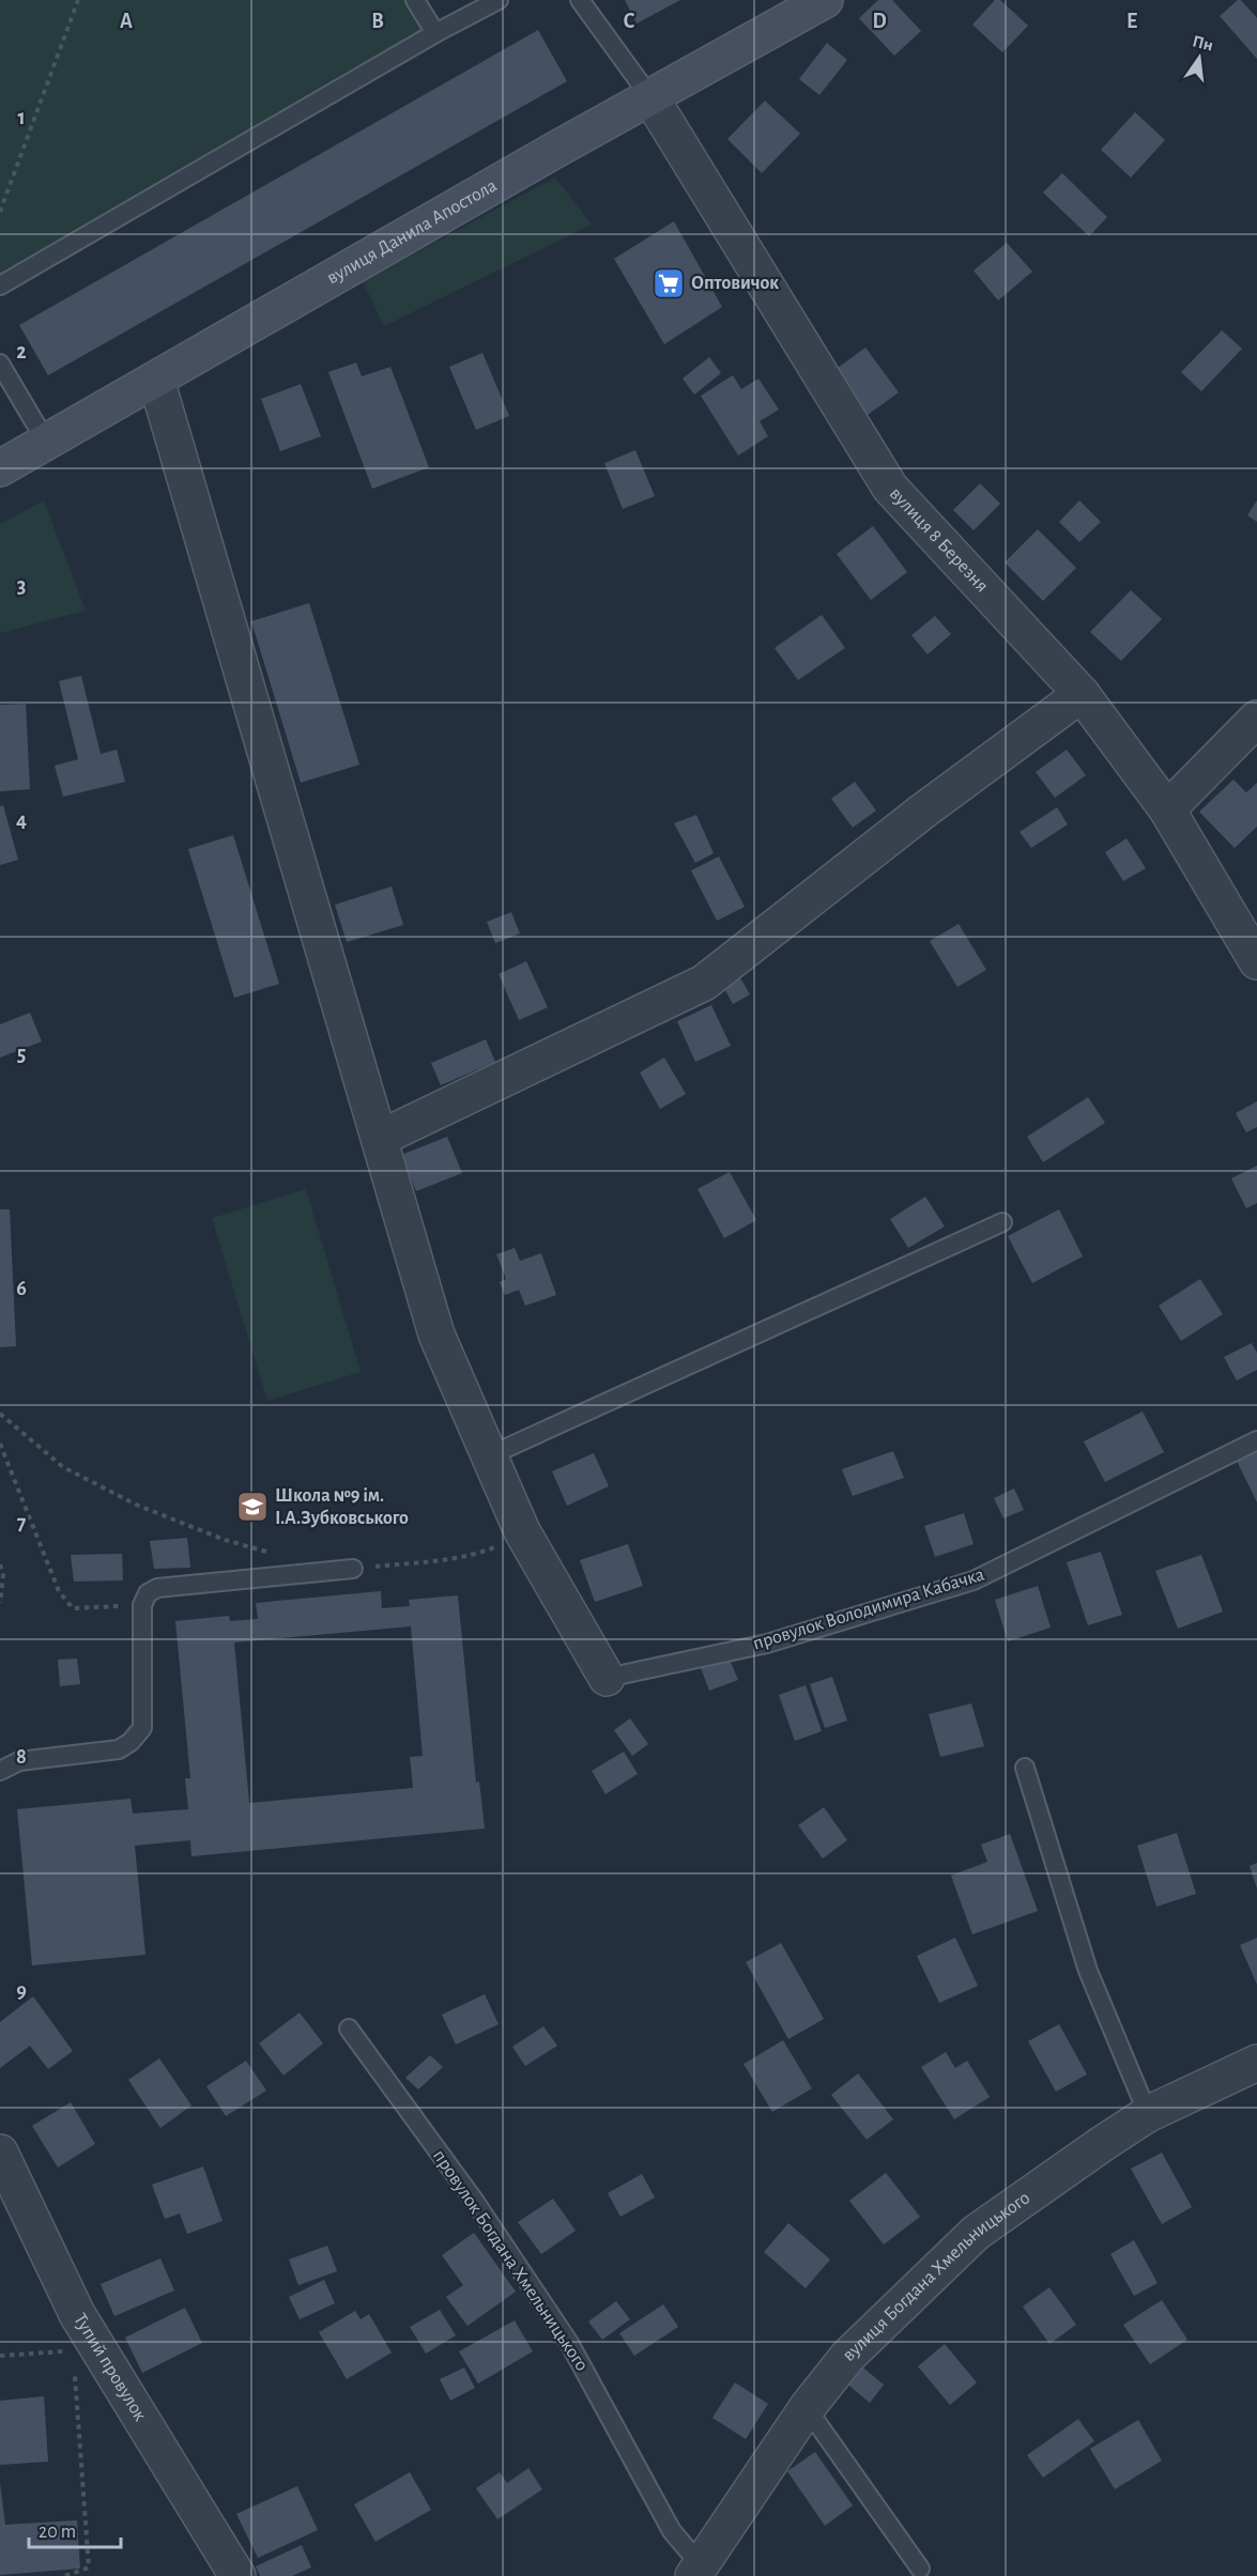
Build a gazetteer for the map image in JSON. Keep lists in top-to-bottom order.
{
  "streets": {
    "street": [
      "вулиця Данила Апостола",
      "вулиця 8 Березня",
      "вулиця Богдана Хмельницького",
      "Тупий провулок"
    ],
    "lane": ["провулок Володимира Кабачка", "провулок Богдана Хмельницького"]
  },
  "crossings": [
    ["вулиця Данила Апостола", "вулиця 8 Березня"],
    ["провулок Богдана Хмельницького", "вулиця Богдана Хмельницького"]
  ],
  "places": {
    "supermarket": ["Оптовичок"],
    "school or university": ["Школа №9 ім. І.А.Зубковського"]
  },
  "scale_bar": "20 m",
  "north": "top",
  "grid": {
    "columns": [
      "A",
      "B",
      "C",
      "D",
      "E"
    ],
    "rows": [
      "1",
      "2",
      "3",
      "4",
      "5",
      "6",
      "7",
      "8",
      "9"
    ]
  }
}
